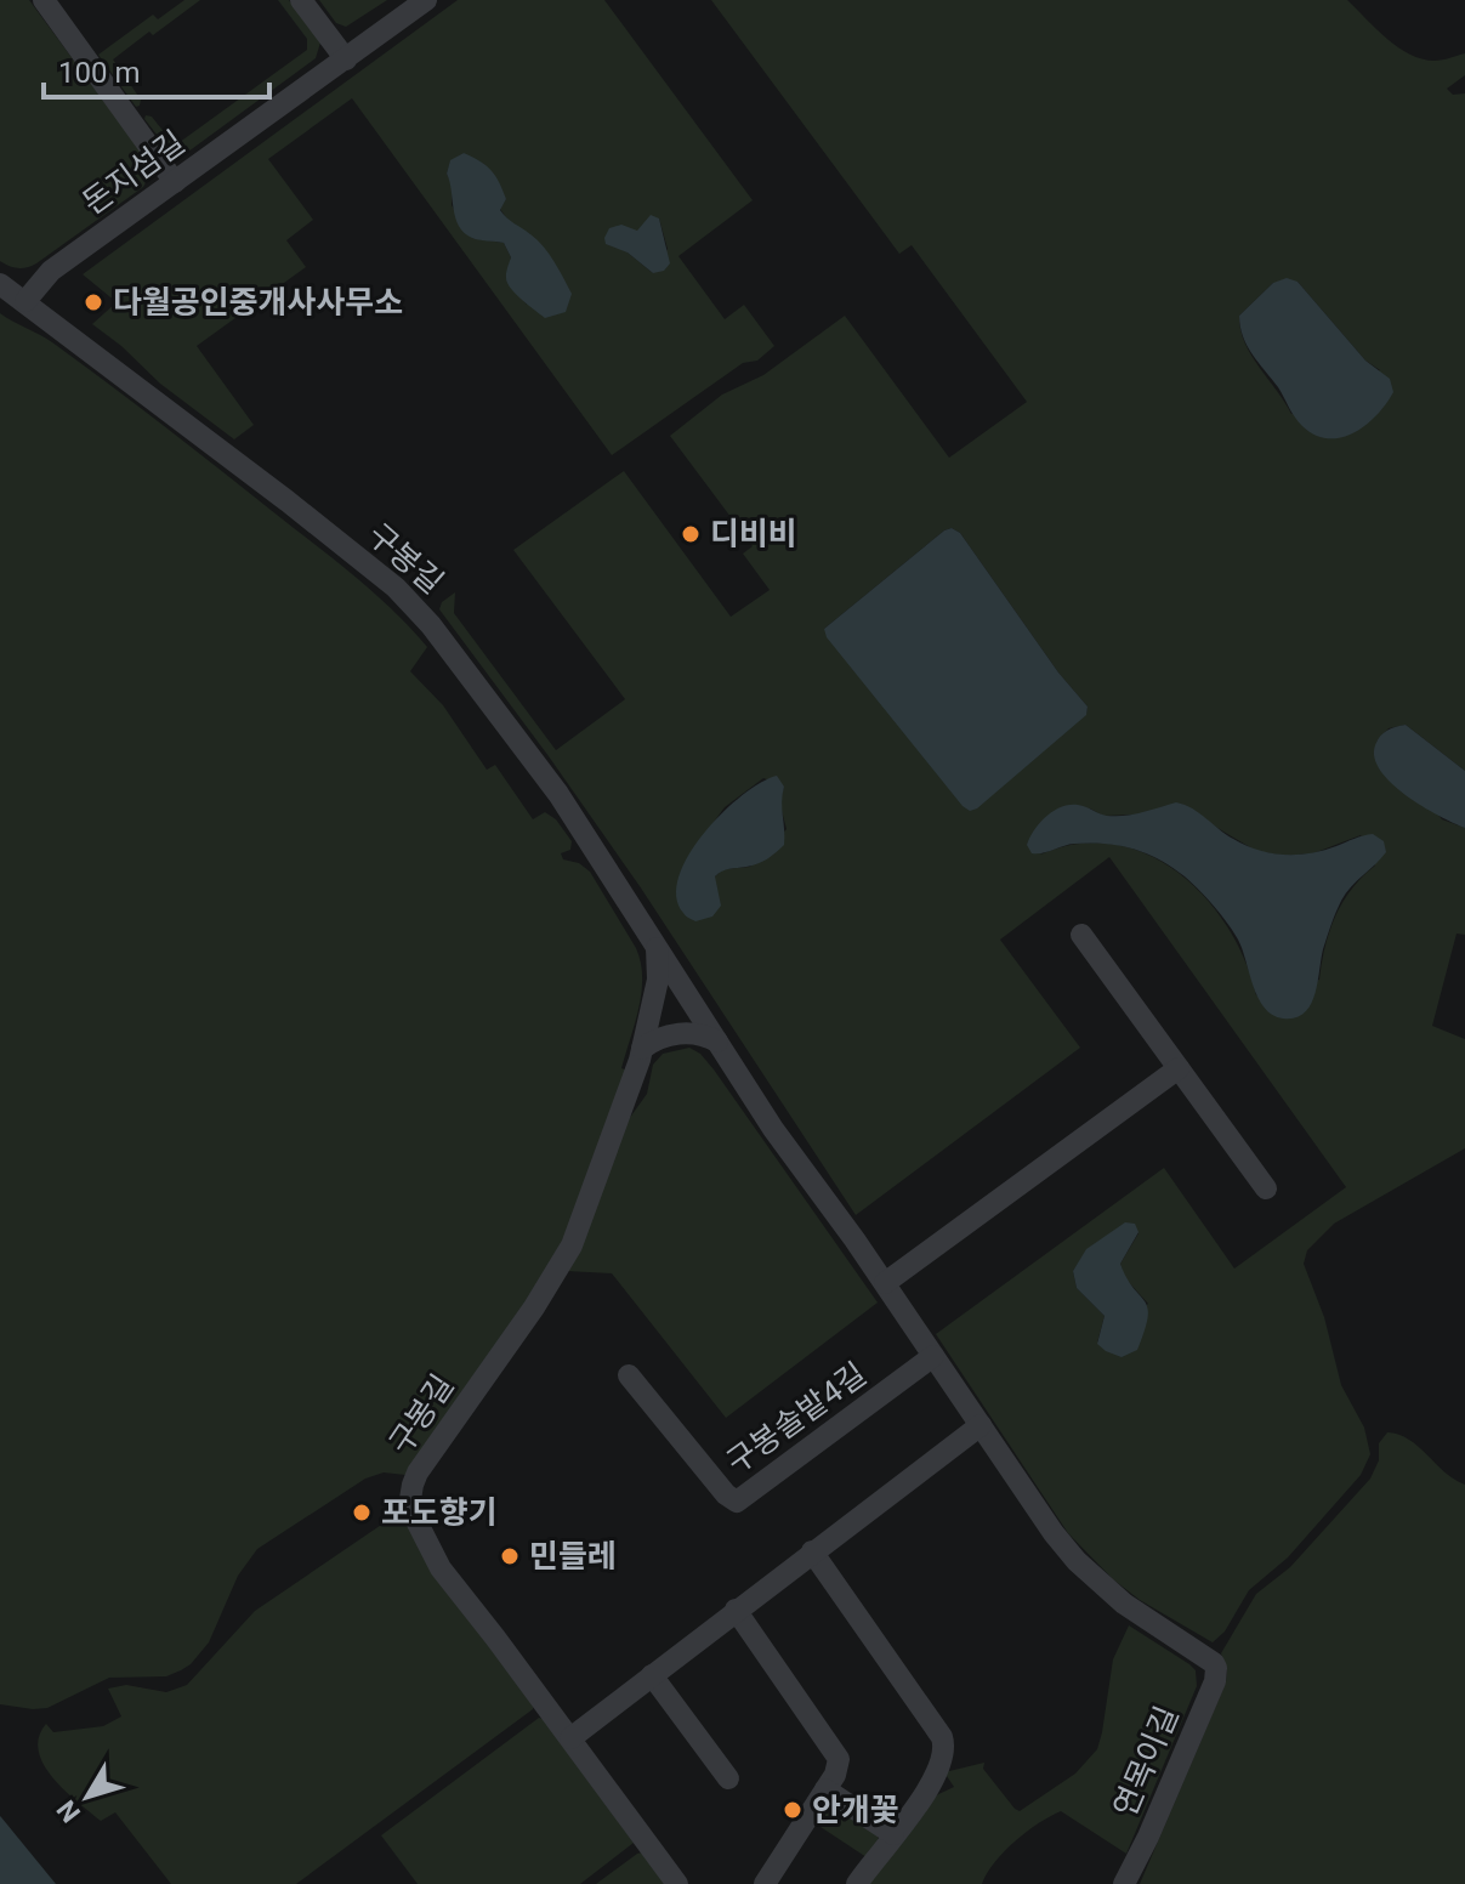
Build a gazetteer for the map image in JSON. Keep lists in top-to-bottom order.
{
  "streets": {
    "street": [
      "돈지섬길",
      "구봉길",
      "구봉솔밭4길",
      "연목이길"
    ]
  },
  "crossings": [
    ["돈지섬길", "구봉길"],
    ["구봉길", "구봉솔밭4길"],
    ["구봉길", "연목이길"]
  ],
  "places": [
    "다월공인중개사사무소",
    "디비비",
    "포도향기",
    "민들레",
    "안개꽃"
  ],
  "scale_bar": "100 m",
  "north": "bottom left"
}
